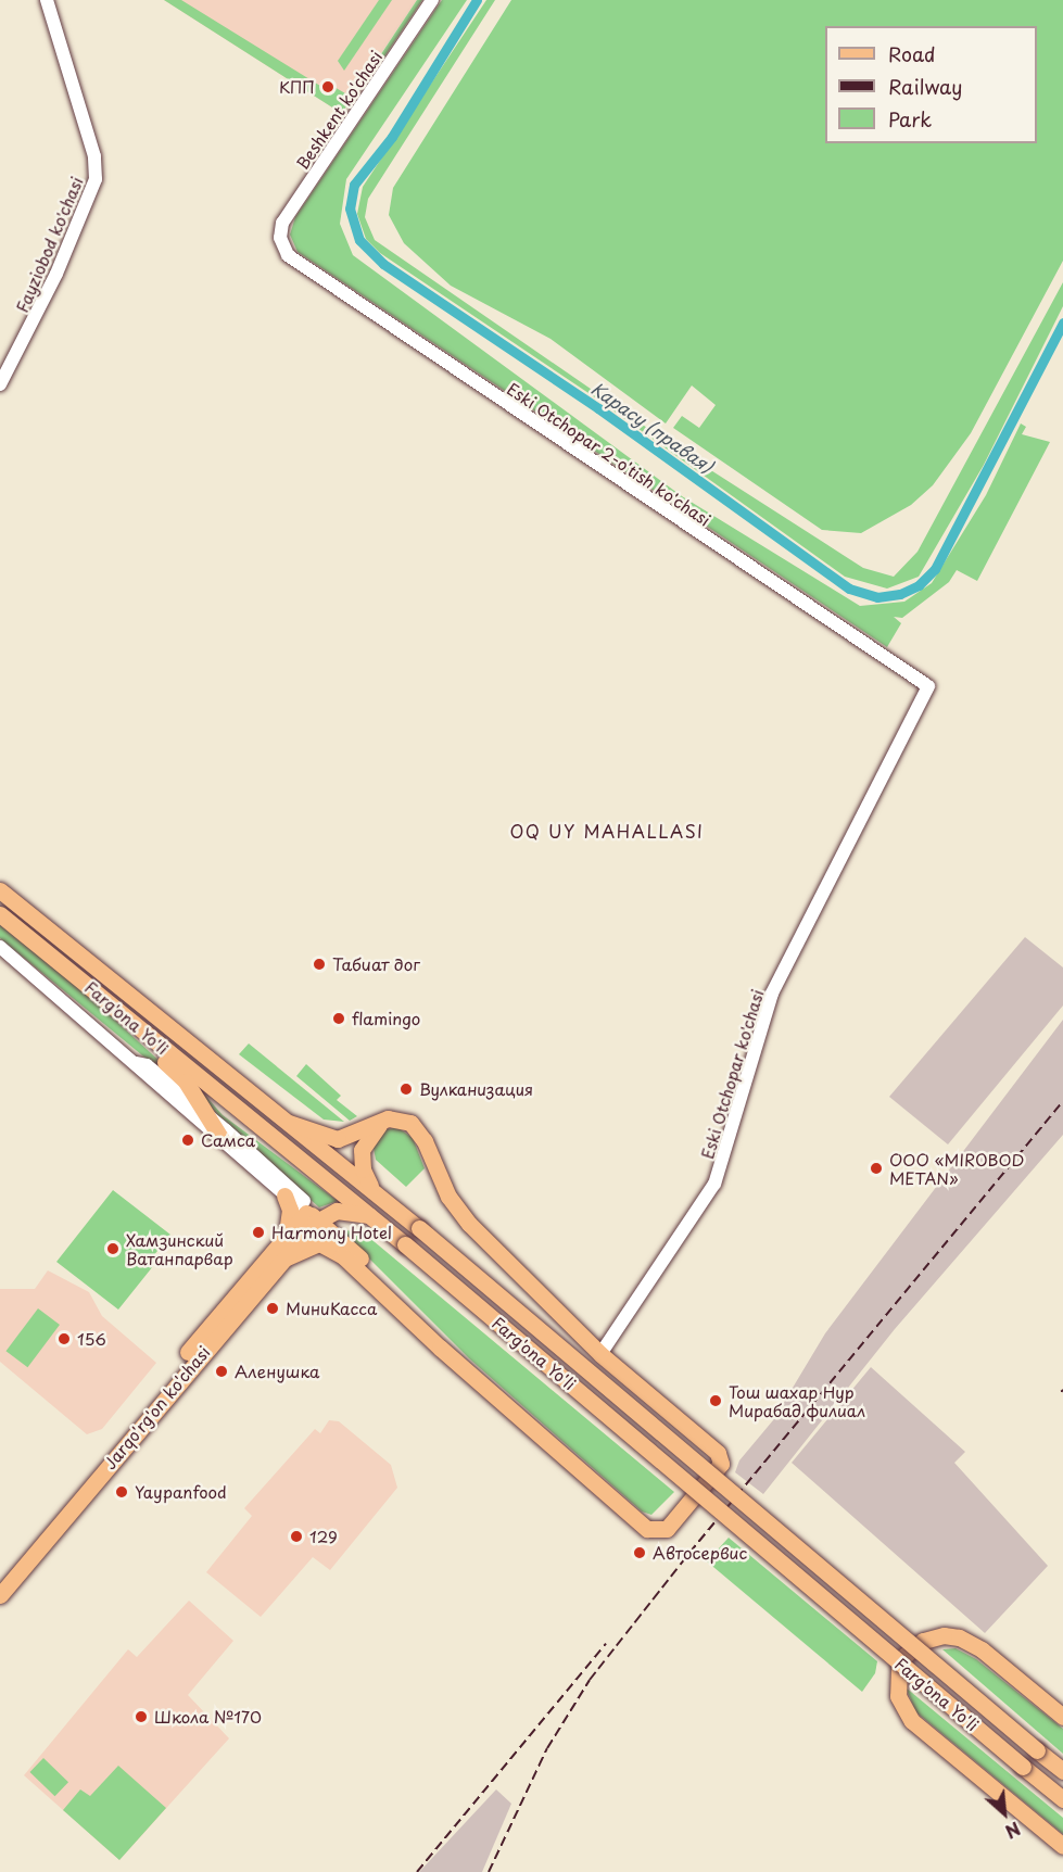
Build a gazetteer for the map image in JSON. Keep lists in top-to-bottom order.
{
  "streets": {
    "main road": ["Farg'ona Yo'li", "Jarqo'rg'on ko'chasi"],
    "street": [
      "Beshkent ko'chasi",
      "Fayziobod ko'chasi",
      "Eski Otchopar 2-o'tish ko'chasi",
      "Eski Otchopar ko'chasi"
    ]
  },
  "crossings": [
    ["Beshkent ko'chasi", "Eski Otchopar 2-o'tish ko'chasi"],
    ["Eski Otchopar 2-o'tish ko'chasi", "Eski Otchopar ko'chasi"],
    ["Farg'ona Yo'li", "Jarqo'rg'on ko'chasi"]
  ],
  "districts": ["OQ UY MAHALLASI"],
  "water": ["Карасу (правая)"],
  "places": [
    "КПП",
    "Табиат дог",
    "flamingo",
    "Вулканизация",
    "Самса",
    "ООО «MIROBOD METAN»",
    "Harmony Hotel",
    "Хамзинский Ватанпарвар",
    "МиниКасса",
    "156",
    "Аленушка",
    "Тош шахар Нур Мирабад филиал",
    "Yaypanfood",
    "129",
    "Автосервис",
    "Школа №170"
  ],
  "legend": ["Road", "Railway", "Park"],
  "north": "bottom right"
}
